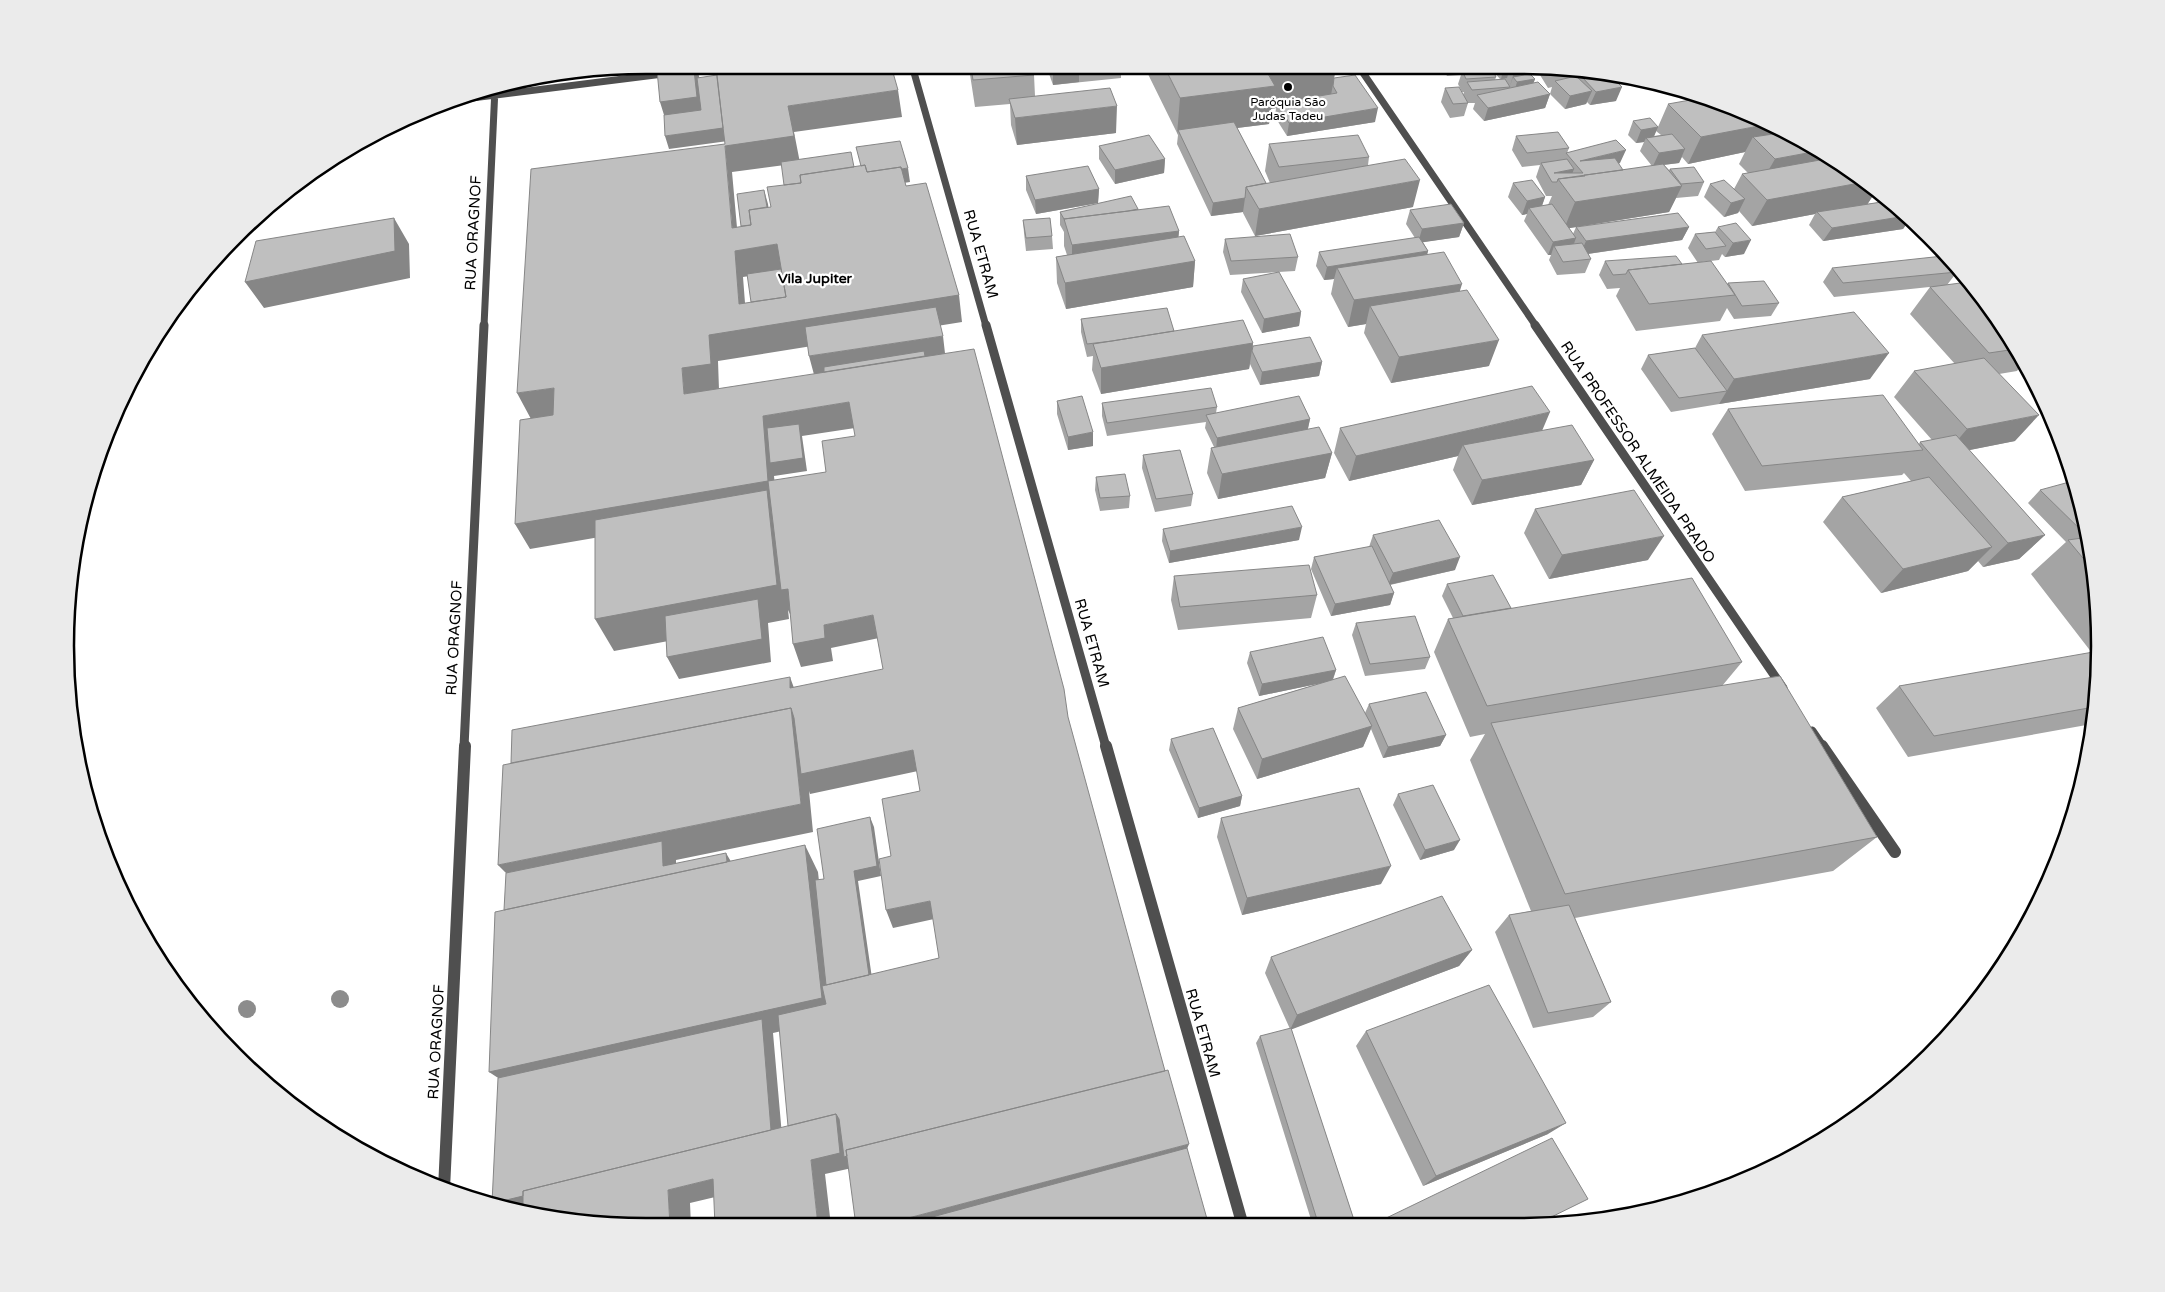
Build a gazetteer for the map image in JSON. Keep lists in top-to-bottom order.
{
  "streets": {
    "street": ["RUA ORAGNOF", "RUA ETRAM", "RUA PROFESSOR ALMEIDA PRADO"]
  },
  "districts": ["Vila Jupiter"],
  "places": ["Paróquia São Judas Tadeu"]
}
